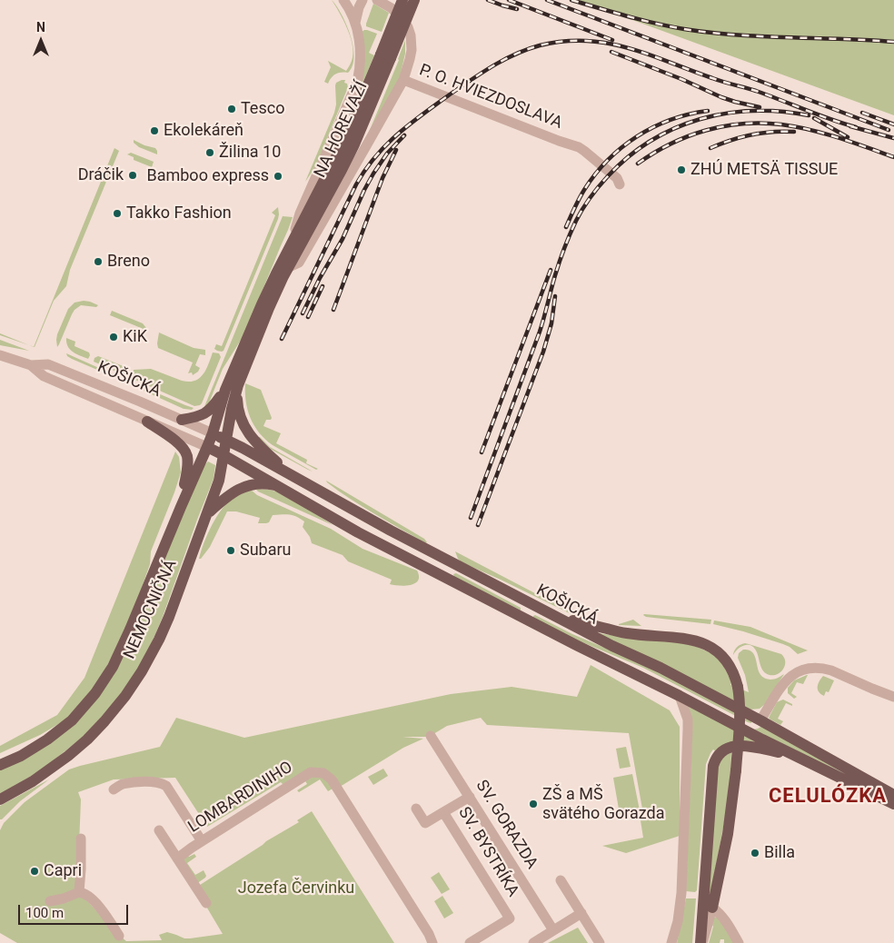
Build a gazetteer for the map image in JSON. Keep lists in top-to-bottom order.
{
  "streets": {
    "main road": ["NA HOREVAŽÍ", "KOŠICKÁ", "NEMOCNIČNÁ"],
    "street": [
      "P. O. HVIEZDOSLAVA",
      "LOMBARDINIHO",
      "SV. GORAZDA",
      "SV. BYSTRÍKA"
    ]
  },
  "crossings": [
    ["P. O. HVIEZDOSLAVA", "NA HOREVAŽÍ"],
    ["NA HOREVAŽÍ", "KOŠICKÁ"],
    ["NA HOREVAŽÍ", "NEMOCNIČNÁ"],
    ["KOŠICKÁ", "NEMOCNIČNÁ"],
    ["SV. GORAZDA", "SV. BYSTRÍKA"]
  ],
  "districts": ["CELULÓZKA"],
  "parks": ["Jozefa Červinku"],
  "places": [
    "Tesco",
    "Ekolekáreň",
    "Žilina 10",
    "ZHÚ METSÄ TISSUE",
    "Dráčik",
    "Bamboo express",
    "Takko Fashion",
    "Breno",
    "KiK",
    "Subaru",
    "ZŠ a MŠ svätého Gorazda",
    "Billa",
    "Capri"
  ],
  "scale_bar": "100 m",
  "north": "top"
}
